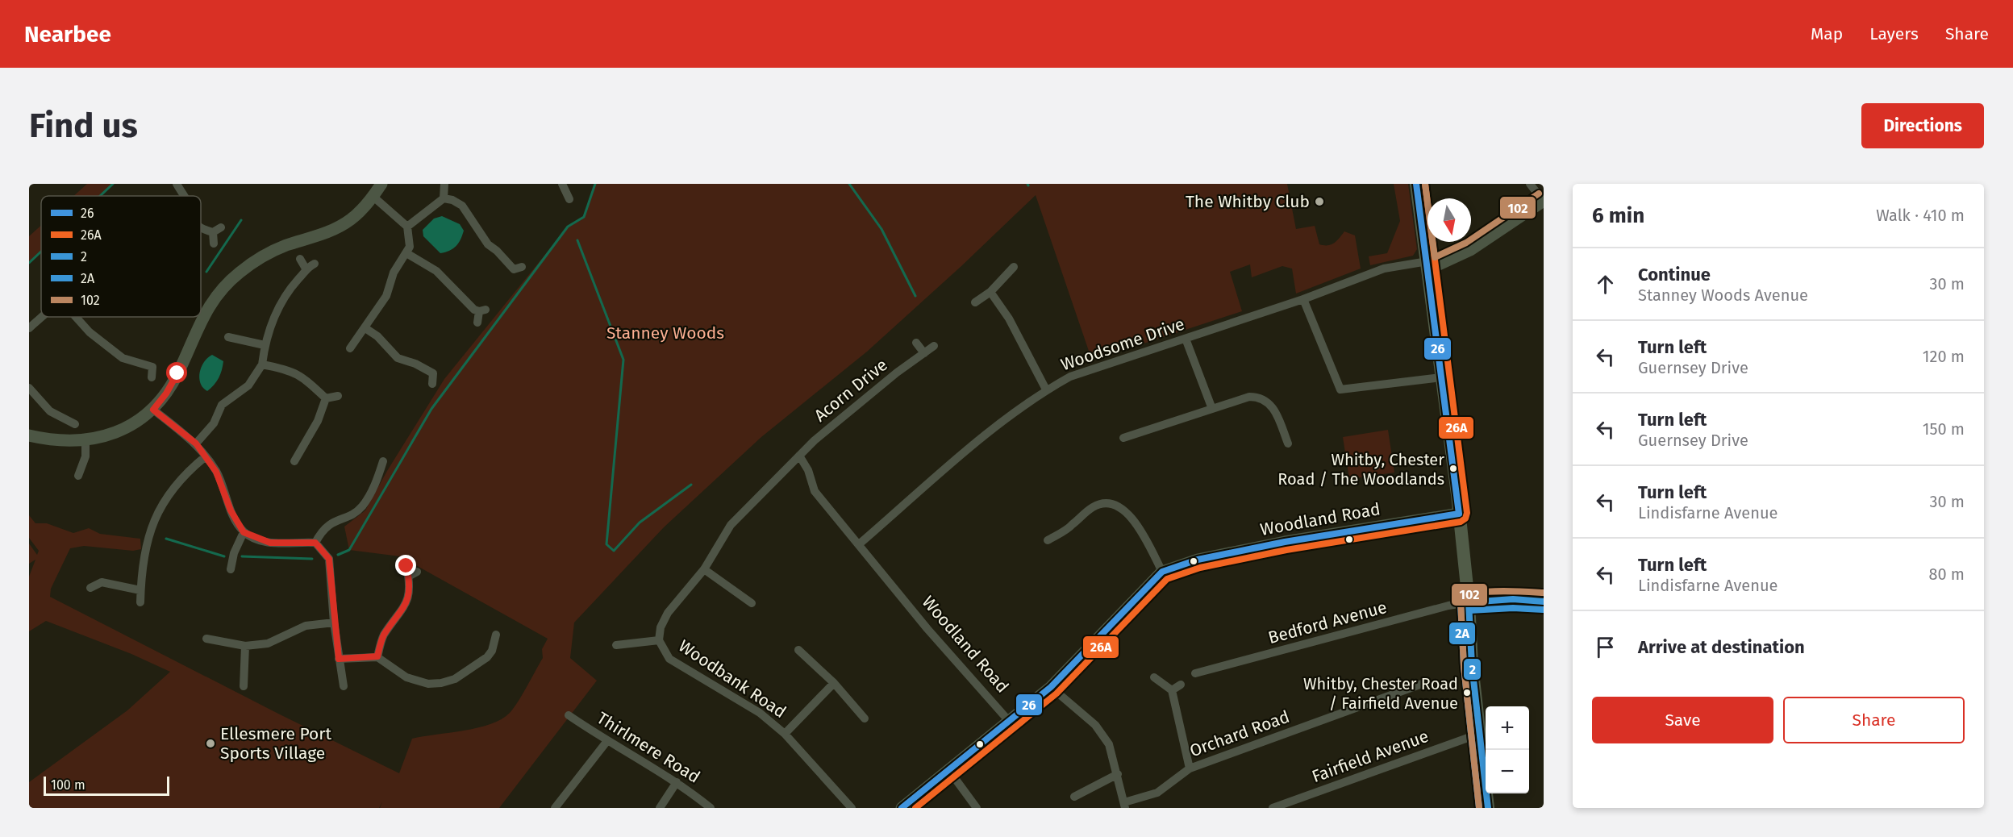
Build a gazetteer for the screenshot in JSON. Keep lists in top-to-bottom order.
{
  "streets": {
    "street": [
      "Woodsome Drive",
      "Acorn Drive",
      "Woodland Road",
      "Bedford Avenue",
      "Woodbank Road",
      "Orchard Road",
      "Thirlmere Road",
      "Fairfield Avenue"
    ]
  },
  "crossings": [
    ["Woodsome Drive", "Woodland Road"],
    ["Acorn Drive", "Woodland Road"],
    ["Acorn Drive", "Woodbank Road"],
    ["Woodland Road", "Woodbank Road"]
  ],
  "parks": ["Stanney Woods"],
  "places": [
    "The Whitby Club",
    "Whitby, Chester Road / The Woodlands",
    "Whitby, Chester Road / Fairfield Avenue",
    "Ellesmere Port Sports Village"
  ],
  "lines": [
    "transit line 26",
    "transit line 26A",
    "transit line 102",
    "transit line 2",
    "transit line 2A"
  ],
  "legend": [
    "26",
    "26A",
    "2",
    "2A",
    "102"
  ],
  "scale_bar": "100 m",
  "north": "bottom",
  "page": {
    "header": "Nearbee",
    "nav": ["Map", "Layers", "Share"],
    "buttons": [
      "Directions",
      ["Save", "Share"]
    ],
    "title": "Find us",
    "heading": ["6 min", "Walk · 410 m"],
    "list": [
      ["Continue", "Stanney Woods Avenue", "30 m"],
      ["Turn left", "Guernsey Drive", "120 m"],
      ["Turn left", "Guernsey Drive", "150 m"],
      ["Turn left", "Lindisfarne Avenue", "30 m"],
      ["Turn left", "Lindisfarne Avenue", "80 m"],
      "Arrive at destination"
    ],
    "map_buttons": ["+", "−"],
    "scale": "100 m"
  }
}
